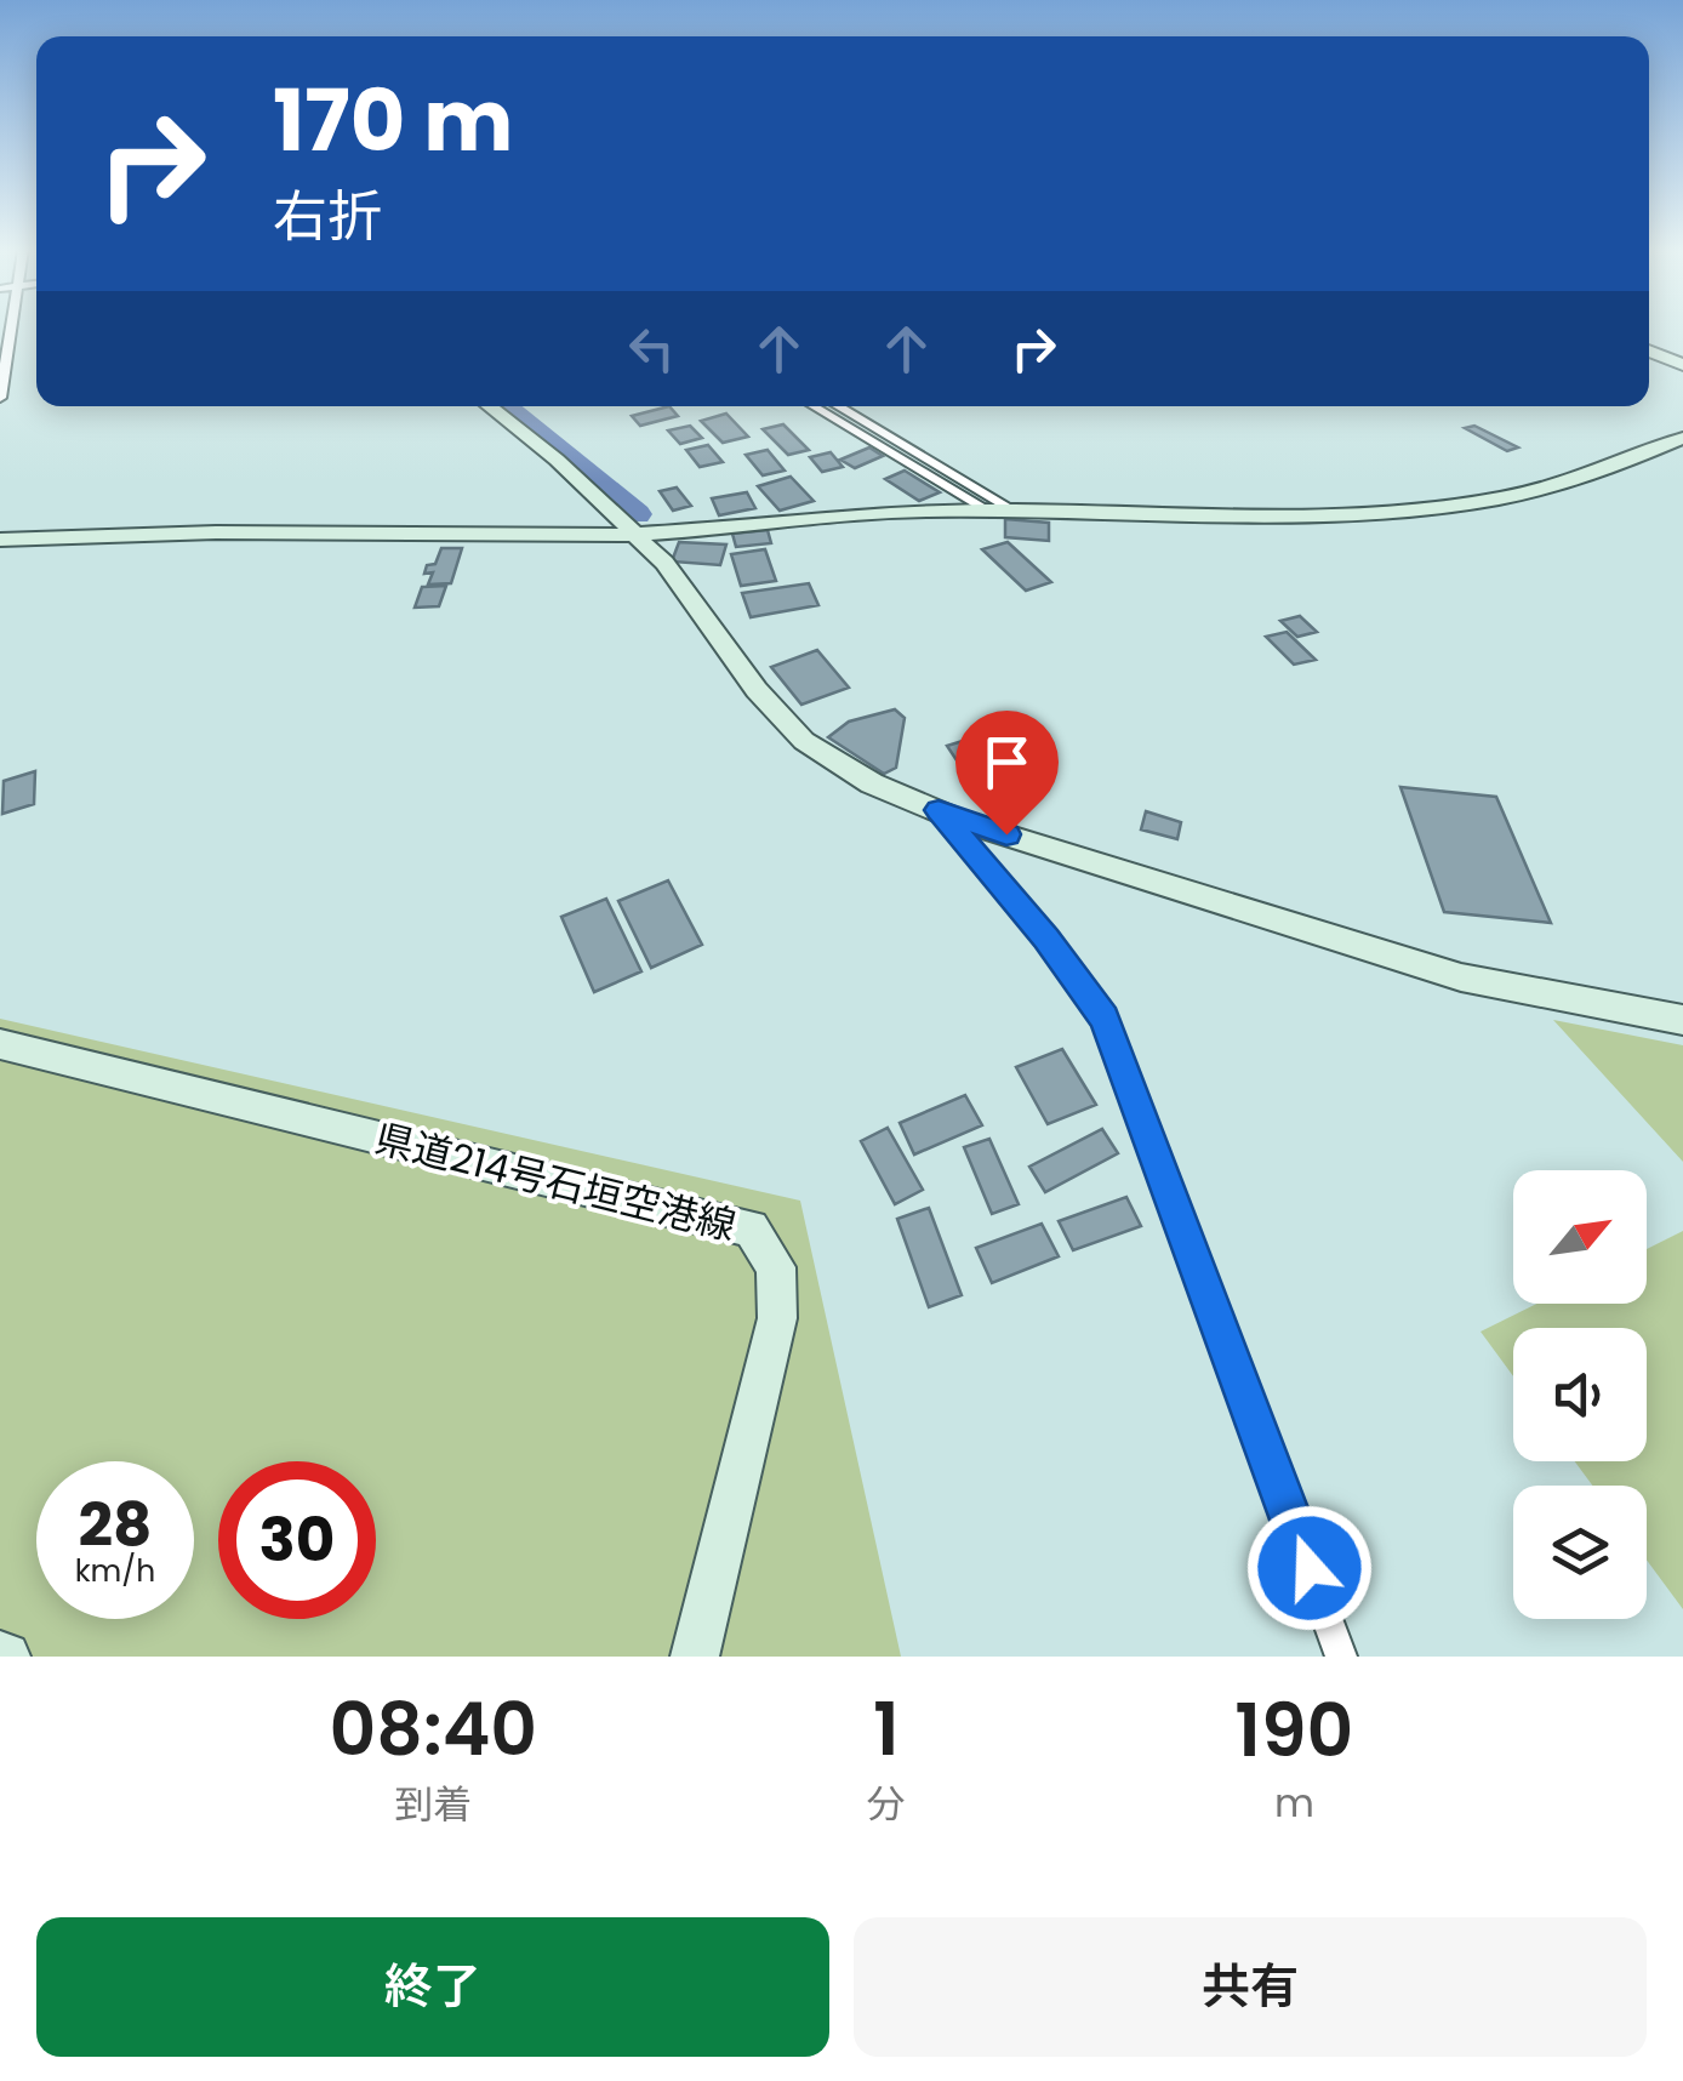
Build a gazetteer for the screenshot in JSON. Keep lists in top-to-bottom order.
{
  "streets": {
    "street": ["県道214号石垣空港線"]
  },
  "north": "top right",
  "page": {
    "turn": ["170 m", "右折"],
    "speed": "28 km/h",
    "limit": "30",
    "eta": [
      "08:40",
      "到着",
      "1",
      "分",
      "190",
      "m"
    ],
    "buttons": ["終了", "共有"]
  }
}
